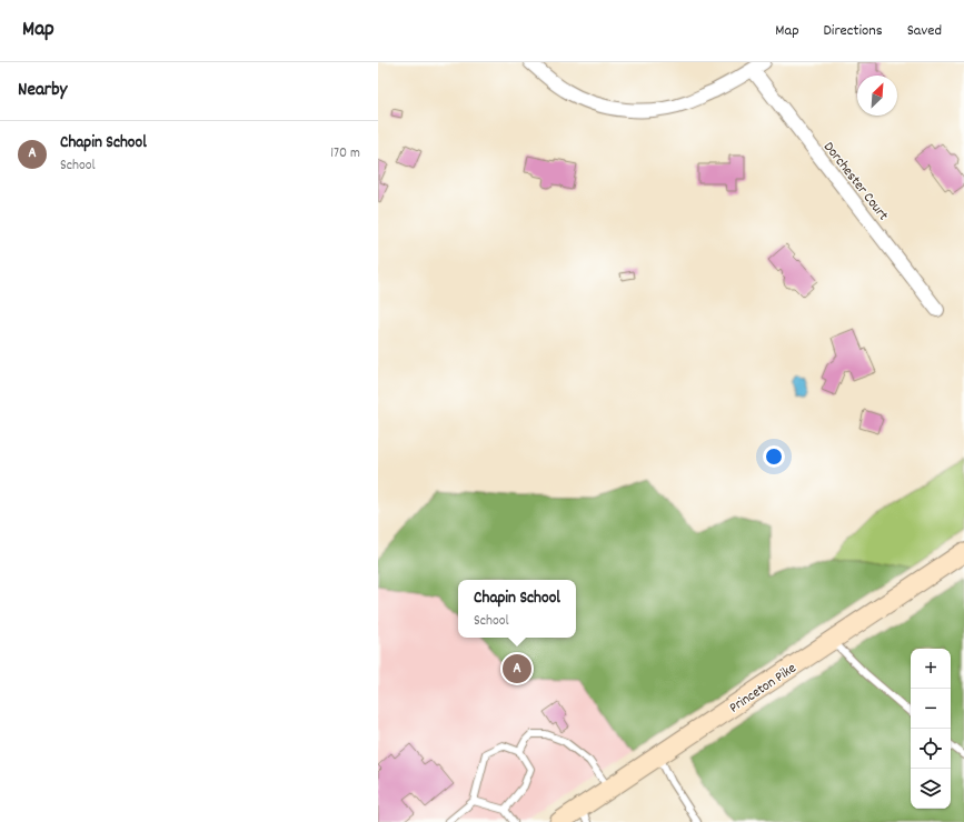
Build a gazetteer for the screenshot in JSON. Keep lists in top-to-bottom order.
{
  "streets": {
    "main road": ["Princeton Pike"],
    "street": ["Dorchester Court"]
  },
  "north": "top right",
  "page": {
    "header": "Map",
    "nav": ["Map", "Directions", "Saved"],
    "heading": "Nearby",
    "list": [
      {
        "mark": "A",
        "name": "Chapin School",
        "note": "School",
        "value": "170 m"
      }
    ],
    "popup": ["Chapin School", "School"],
    "map_buttons": ["+", "−"],
    "pins": "A"
  }
}
